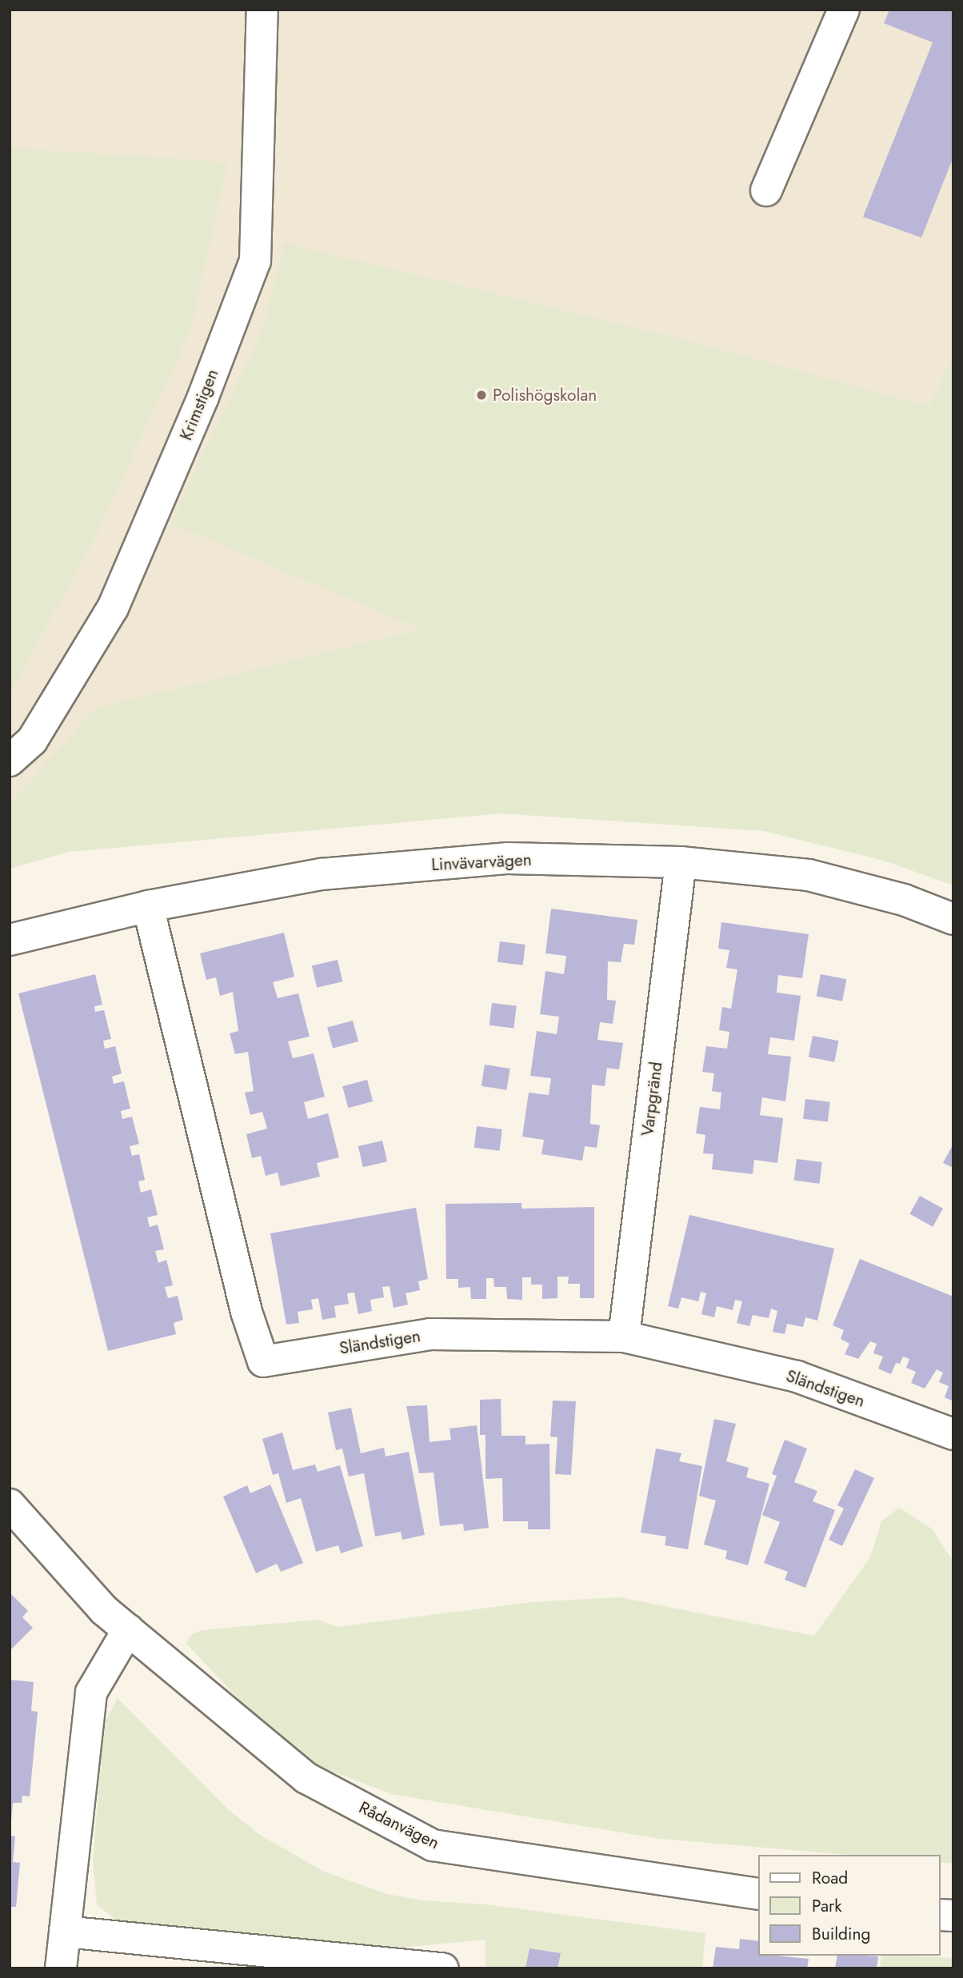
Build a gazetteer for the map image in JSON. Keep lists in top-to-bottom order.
{
  "streets": {
    "street": [
      "Krimstigen",
      "Linvävarvägen",
      "Varpgränd",
      "Sländstigen",
      "Rådanvägen"
    ]
  },
  "crossings": [
    ["Linvävarvägen", "Varpgränd"],
    ["Linvävarvägen", "Sländstigen"],
    ["Varpgränd", "Sländstigen"]
  ],
  "places": ["Polishögskolan"],
  "legend": ["Road", "Park", "Building"]
}
